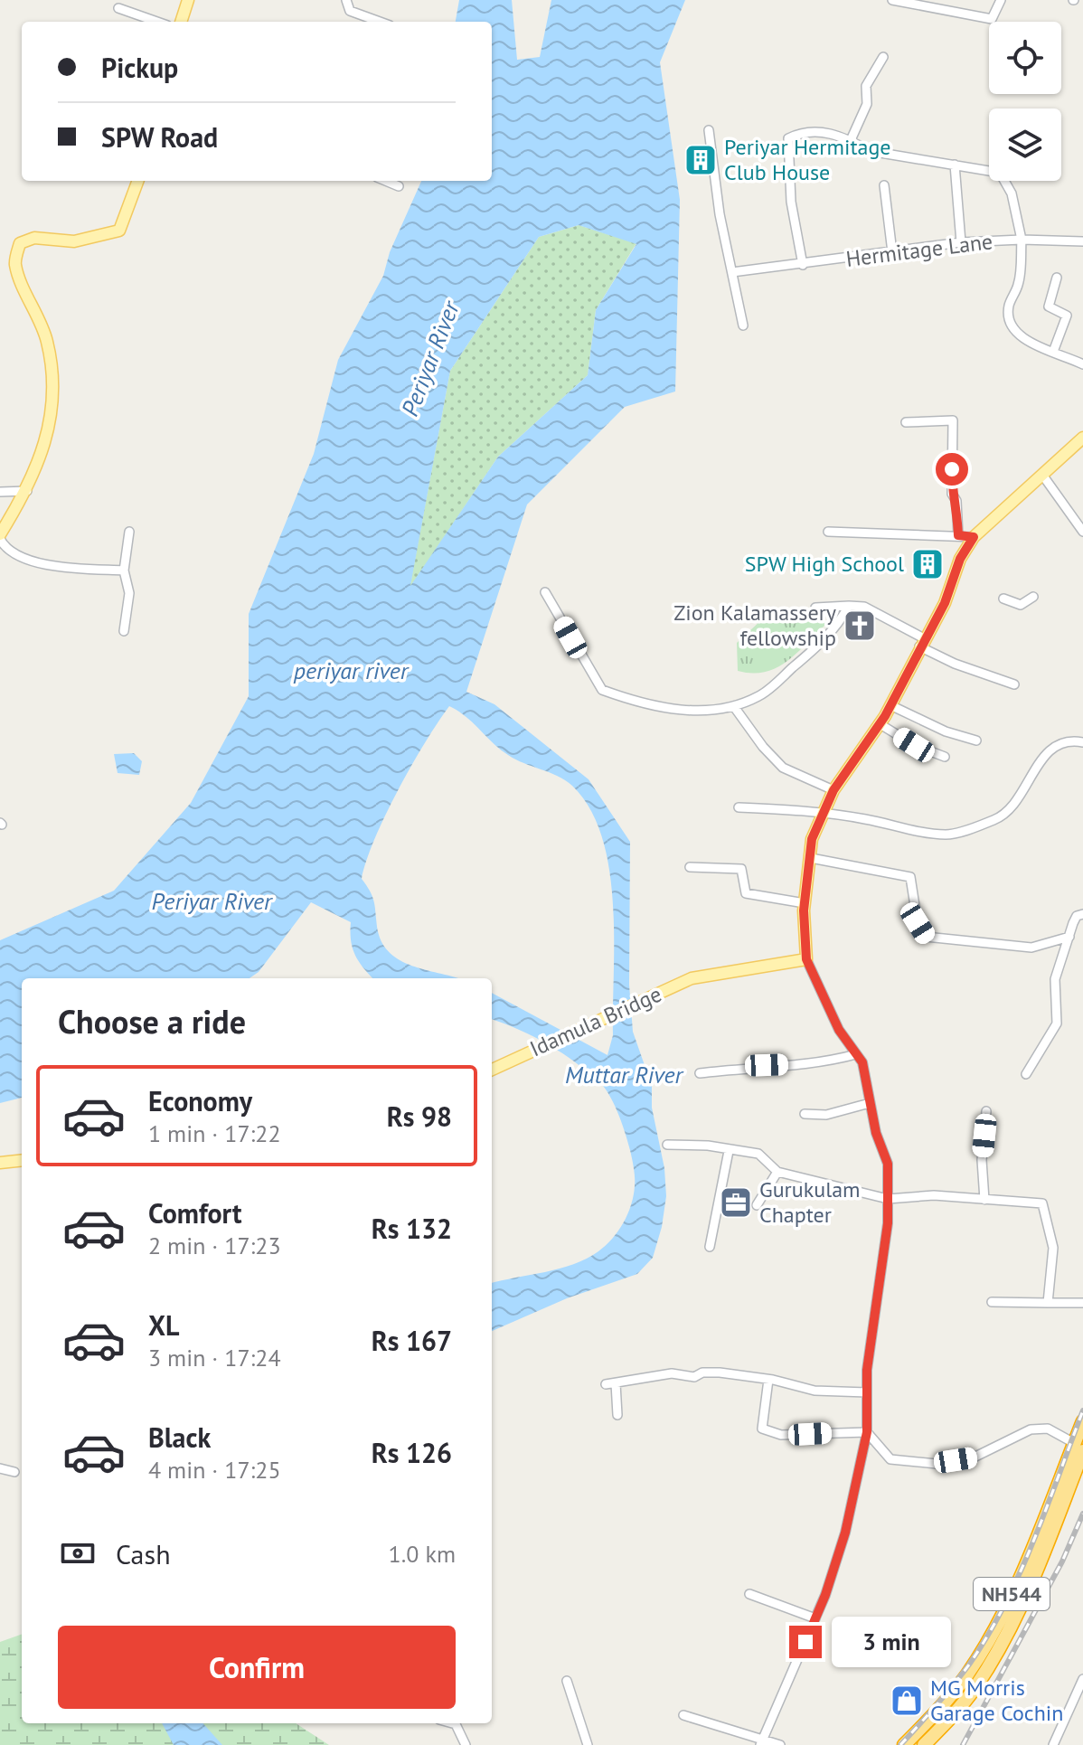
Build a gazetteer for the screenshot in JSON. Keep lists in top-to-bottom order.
{
  "streets": {
    "highway": ["NH544"],
    "main road": ["Idamula Bridge"],
    "street": ["Hermitage Lane"]
  },
  "water": ["Periyar River", "periyar river", "Muttar River"],
  "places": {
    "building": ["Periyar Hermitage Club House", "SPW High School"],
    "church": ["Zion Kalamassery fellowship"],
    "office": ["Gurukulam Chapter"],
    "shop": ["MG Morris Garage Cochin"]
  },
  "page": {
    "banner": ["Pickup", "SPW Road"],
    "heading": "Choose a ride",
    "list": [
      {
        "name": "Economy",
        "note": "1 min · 17:22",
        "value": "Rs 98"
      },
      {
        "name": "Comfort",
        "note": "2 min · 17:23",
        "value": "Rs 132"
      },
      {
        "name": "XL",
        "note": "3 min · 17:24",
        "value": "Rs 167"
      },
      {
        "name": "Black",
        "note": "4 min · 17:25",
        "value": "Rs 126"
      }
    ],
    "pay": ["Cash", "1.0 km"],
    "buttons": "Confirm",
    "bubble": "3 min"
  }
}
